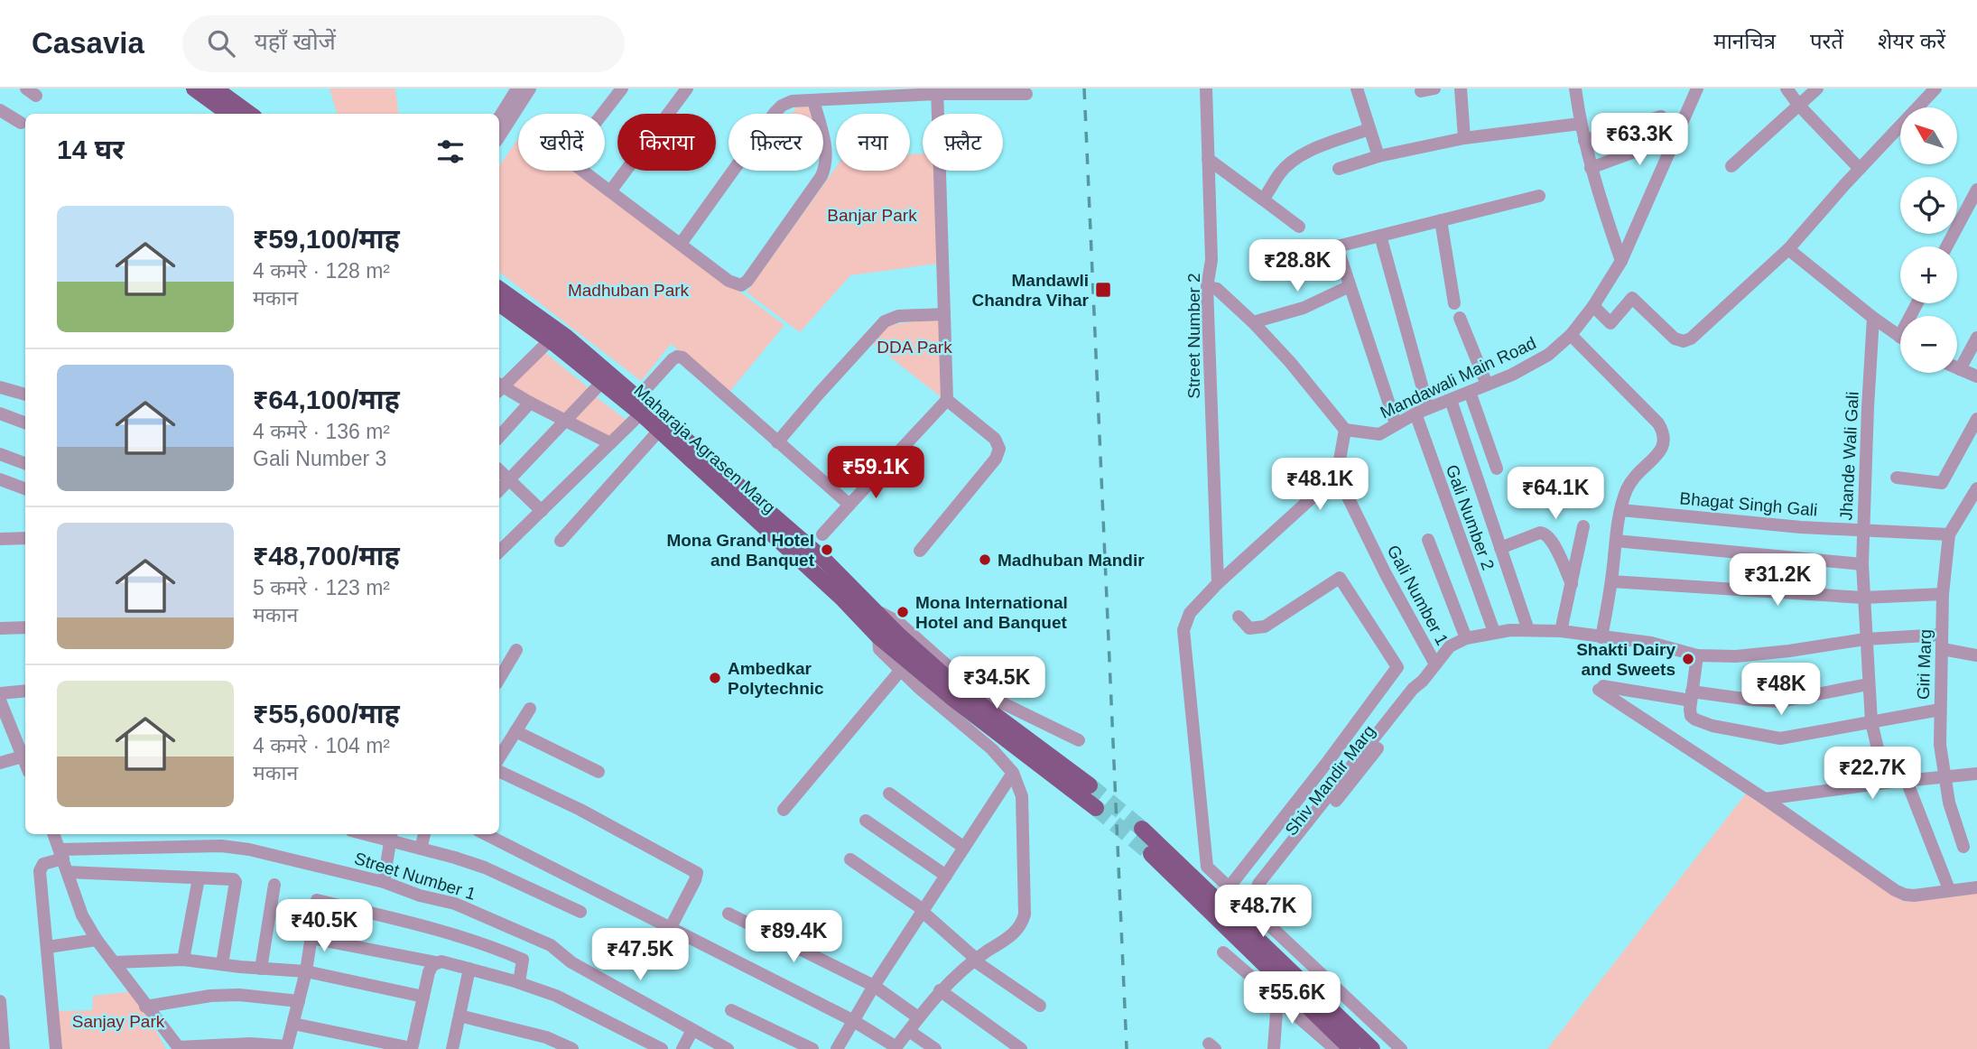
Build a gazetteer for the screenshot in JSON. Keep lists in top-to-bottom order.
{
  "streets": {
    "main road": ["Maharaja Agrasen Marg"],
    "street": [
      "Street Number 2",
      "Mandawali Main Road",
      "Jhande Wali Gali",
      "Bhagat Singh Gali",
      "Gali Number 2",
      "Gali Number 1",
      "Giri Marg",
      "Shiv Mandir Marg",
      "Street Number 1"
    ]
  },
  "crossings": [
    ["Mandawali Main Road", "Gali Number 2"],
    ["Jhande Wali Gali", "Bhagat Singh Gali"],
    ["Jhande Wali Gali", "Shiv Mandir Marg"],
    ["Bhagat Singh Gali", "Giri Marg"],
    ["Gali Number 2", "Shiv Mandir Marg"],
    ["Gali Number 1", "Shiv Mandir Marg"],
    ["Giri Marg", "Shiv Mandir Marg"]
  ],
  "parks": [
    "Banjar Park",
    "Madhuban Park",
    "DDA Park",
    "Sanjay Park"
  ],
  "places": {
    "transit": ["Mandawli Chandra Vihar"],
    "other": [
      "Mona Grand Hotel and Banquet",
      "Madhuban Mandir",
      "Mona International Hotel and Banquet",
      "Shakti Dairy and Sweets",
      "Ambedkar Polytechnic"
    ]
  },
  "north": "top left",
  "page": {
    "header": "Casavia",
    "search": "यहाँ खोजें",
    "nav": ["मानचित्र", "परतें", "शेयर करें"],
    "map_buttons": ["+", "−"],
    "price": [
      "₹63.3K",
      "₹28.8K",
      "₹59.1K",
      "₹48.1K",
      "₹64.1K",
      "₹31.2K",
      "₹34.5K",
      "₹48K",
      "₹22.7K",
      "₹48.7K",
      "₹40.5K",
      "₹89.4K",
      "₹47.5K",
      "₹55.6K"
    ],
    "chip": [
      "खरीदें",
      "किराया",
      "फ़िल्टर",
      "नया",
      "फ़्लैट"
    ],
    "heading": "14 घर",
    "list": [
      {
        "name": "₹59,100/माह",
        "note": "4 कमरे · 128 m² · मकान"
      },
      {
        "name": "₹64,100/माह",
        "note": "4 कमरे · 136 m² · Gali Number 3"
      },
      {
        "name": "₹48,700/माह",
        "note": "5 कमरे · 123 m² · मकान"
      },
      {
        "name": "₹55,600/माह",
        "note": "4 कमरे · 104 m² · मकान"
      }
    ]
  }
}
